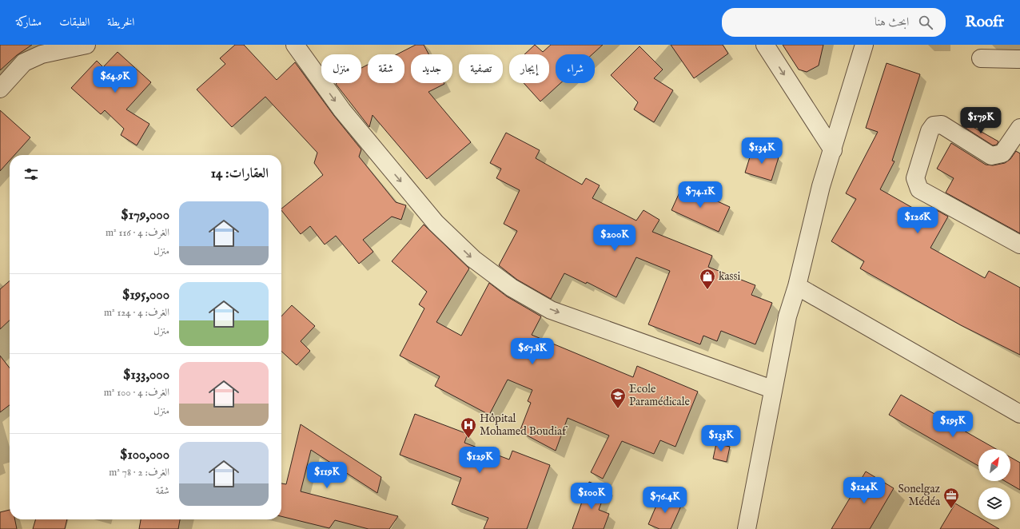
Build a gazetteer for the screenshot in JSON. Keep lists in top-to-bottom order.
{
  "places": {
    "shop": ["kassi"],
    "school or university": ["Ecole Paramédicale"],
    "hospital": ["Hôpital Mohamed Boudiaf"],
    "office": ["Sonelgaz Médéa"]
  },
  "north": "top right",
  "page": {
    "header": "Roofr",
    "search": "ابحث هنا",
    "nav": ["الخريطة", "الطبقات", "مشاركة"],
    "chip": [
      "شراء",
      "إيجار",
      "تصفية",
      "جديد",
      "شقة",
      "منزل"
    ],
    "price": [
      "$64.9K",
      "$179K",
      "$134K",
      "$74.1K",
      "$126K",
      "$200K",
      "$67.8K",
      "$195K",
      "$133K",
      "$129K",
      "$119K",
      "$124K",
      "$100K",
      "$76.4K"
    ],
    "heading": "العقارات: 14",
    "list": [
      {
        "name": "$179,000",
        "note": "الغرف: 4 · 116 m² · منزل"
      },
      {
        "name": "$195,000",
        "note": "الغرف: 4 · 124 m² · منزل"
      },
      {
        "name": "$133,000",
        "note": "الغرف: 4 · 100 m² · منزل"
      },
      {
        "name": "$100,000",
        "note": "الغرف: 2 · 78 m² · شقة"
      }
    ]
  }
}
